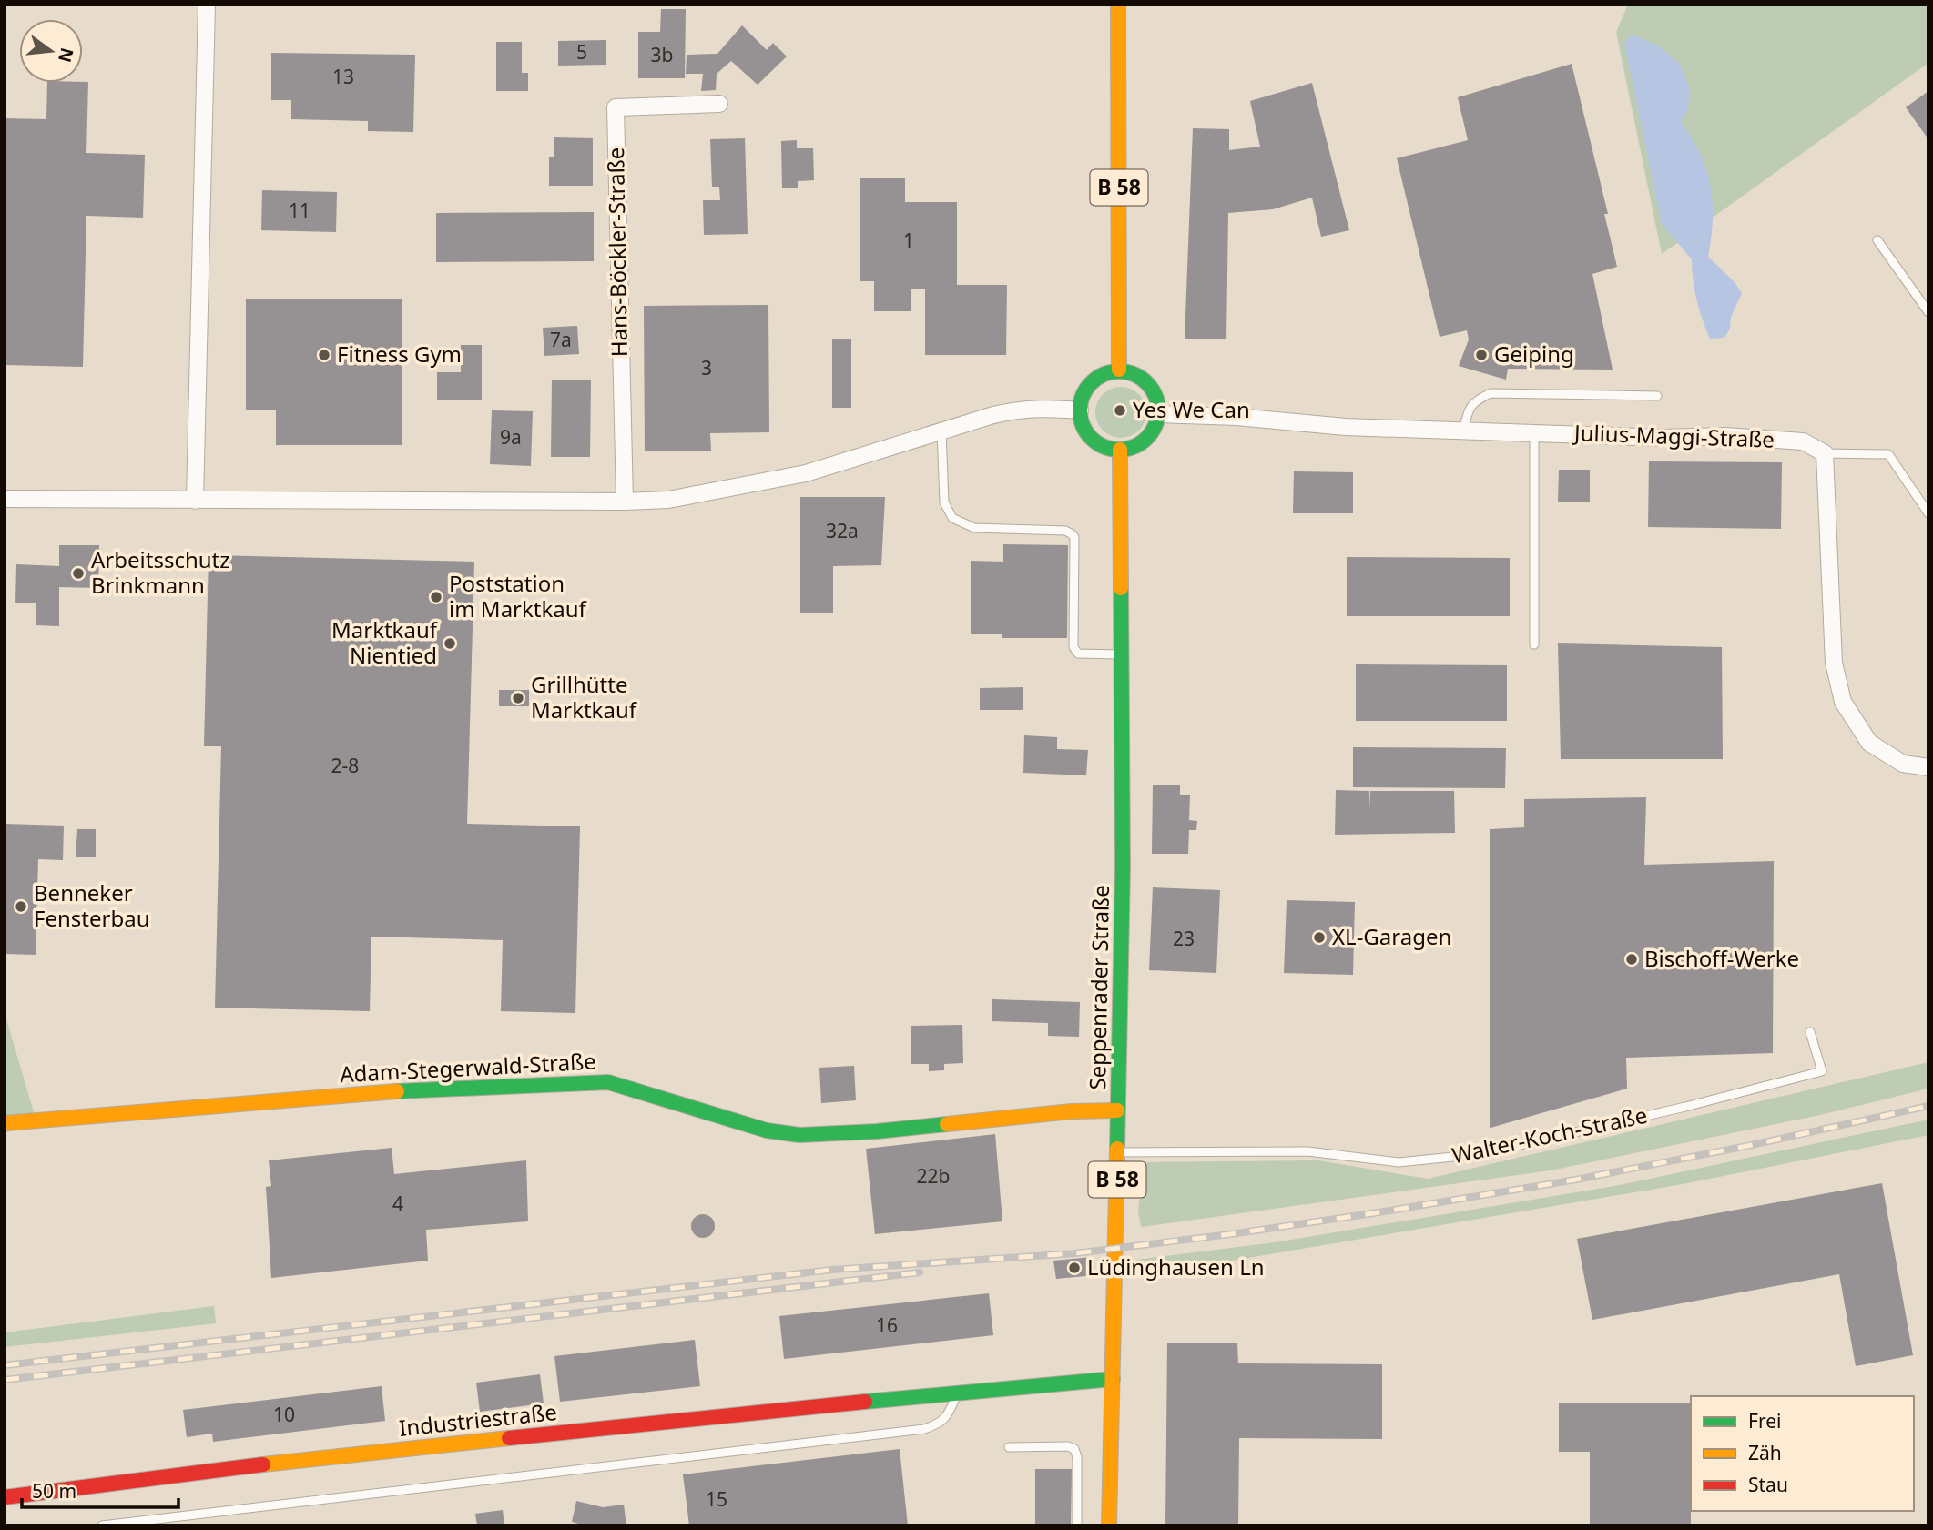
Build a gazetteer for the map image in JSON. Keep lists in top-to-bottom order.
{
  "streets": {
    "street": [
      "B 58",
      "Hans-Böckler-Straße",
      "Julius-Maggi-Straße",
      "Seppenrader Straße",
      "Adam-Stegerwald-Straße",
      "Industriestraße"
    ],
    "lane": ["Walter-Koch-Straße"]
  },
  "crossings": [
    ["B 58", "Julius-Maggi-Straße"],
    ["B 58", "Seppenrader Straße"],
    ["Julius-Maggi-Straße", "Seppenrader Straße"],
    ["Seppenrader Straße", "Adam-Stegerwald-Straße"],
    ["Seppenrader Straße", "Walter-Koch-Straße"],
    ["Seppenrader Straße", "Industriestraße"]
  ],
  "places": [
    "Fitness Gym",
    "Geiping",
    "Yes We Can",
    "Arbeitsschutz Brinkmann",
    "Poststation im Marktkauf",
    "Marktkauf Nientied",
    "Grillhütte Marktkauf",
    "Benneker Fensterbau",
    "XL-Garagen",
    "Bischoff-Werke",
    "Lüdinghausen Ln"
  ],
  "house_numbers": [
    "5",
    "3b",
    "13",
    "11",
    "1",
    "7a",
    "3",
    "9a",
    "32a",
    "2-8",
    "23",
    "22b",
    "4",
    "16",
    "10",
    "15"
  ],
  "legend": ["Frei", "Zäh", "Stau"],
  "scale_bar": "50 m",
  "north": "right"
}
